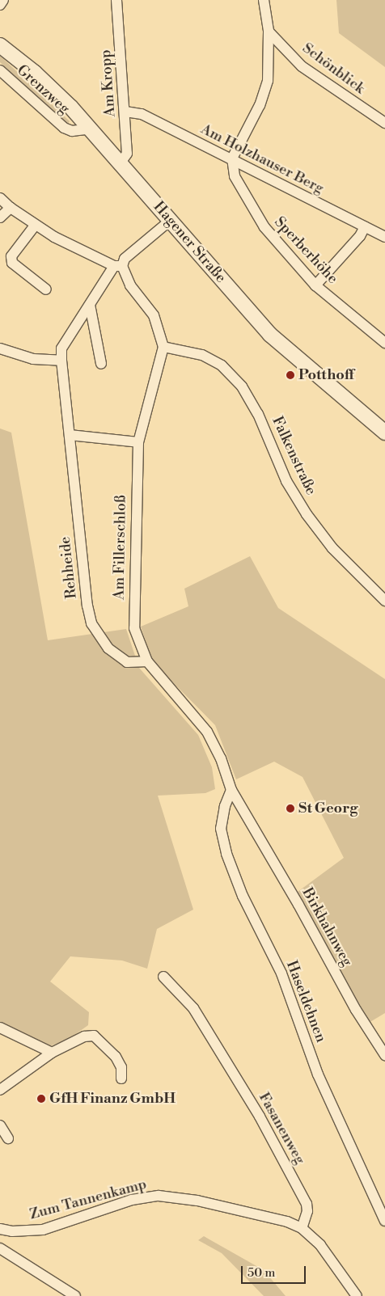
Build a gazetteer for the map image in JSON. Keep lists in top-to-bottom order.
{
  "streets": {
    "main road": ["Hagener Straße"],
    "street": [
      "Schönblick",
      "Am Kropp",
      "Grenzweg",
      "Am Holzhauser Berg",
      "Sperberhöhe",
      "Falkenstraße",
      "Am Fillerschloß",
      "Rehheide",
      "Birkhahnweg",
      "Haseldehnen",
      "Fasanenweg",
      "Zum Tannenkamp"
    ]
  },
  "crossings": [
    ["Am Kropp", "Am Holzhauser Berg"],
    ["Am Kropp", "Hagener Straße"],
    ["Grenzweg", "Hagener Straße"],
    ["Am Holzhauser Berg", "Sperberhöhe"],
    ["Falkenstraße", "Am Fillerschloß"],
    ["Am Fillerschloß", "Rehheide"],
    ["Am Fillerschloß", "Birkhahnweg"],
    ["Am Fillerschloß", "Haseldehnen"],
    ["Fasanenweg", "Zum Tannenkamp"]
  ],
  "places": ["Potthoff", "St Georg", "GfH Finanz GmbH"],
  "scale_bar": "50 m"
}
